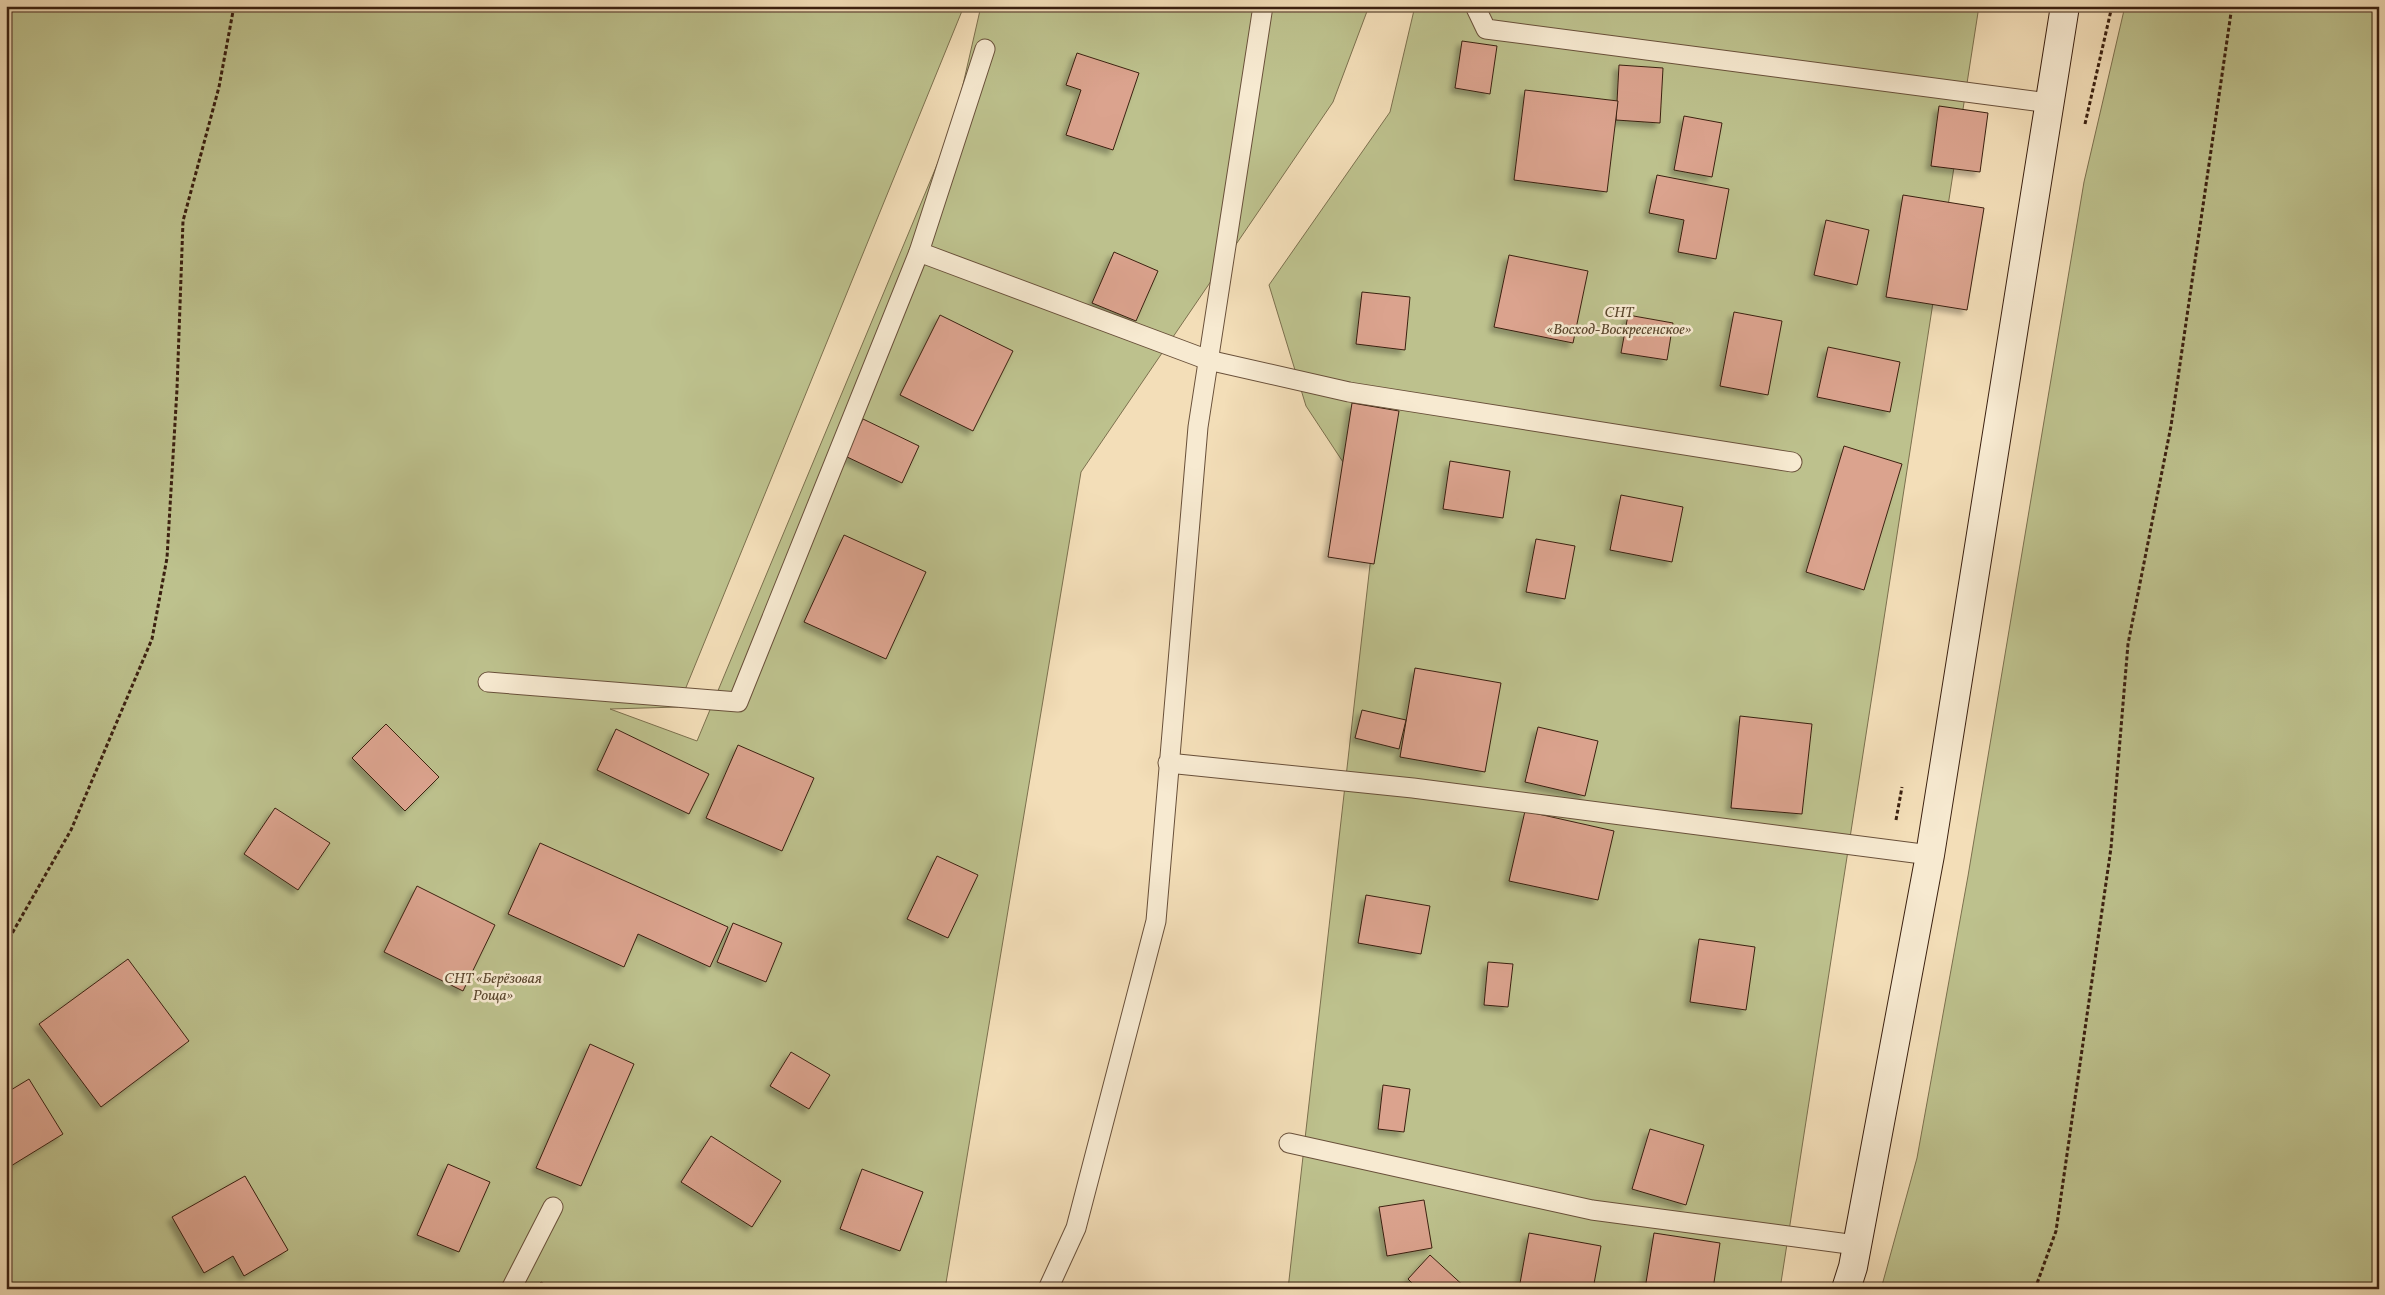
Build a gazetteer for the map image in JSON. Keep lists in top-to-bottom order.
{
  "parks": ["СНТ «Восход-Воскресенское»", "СНТ «Берёзовая Роща»"]
}
